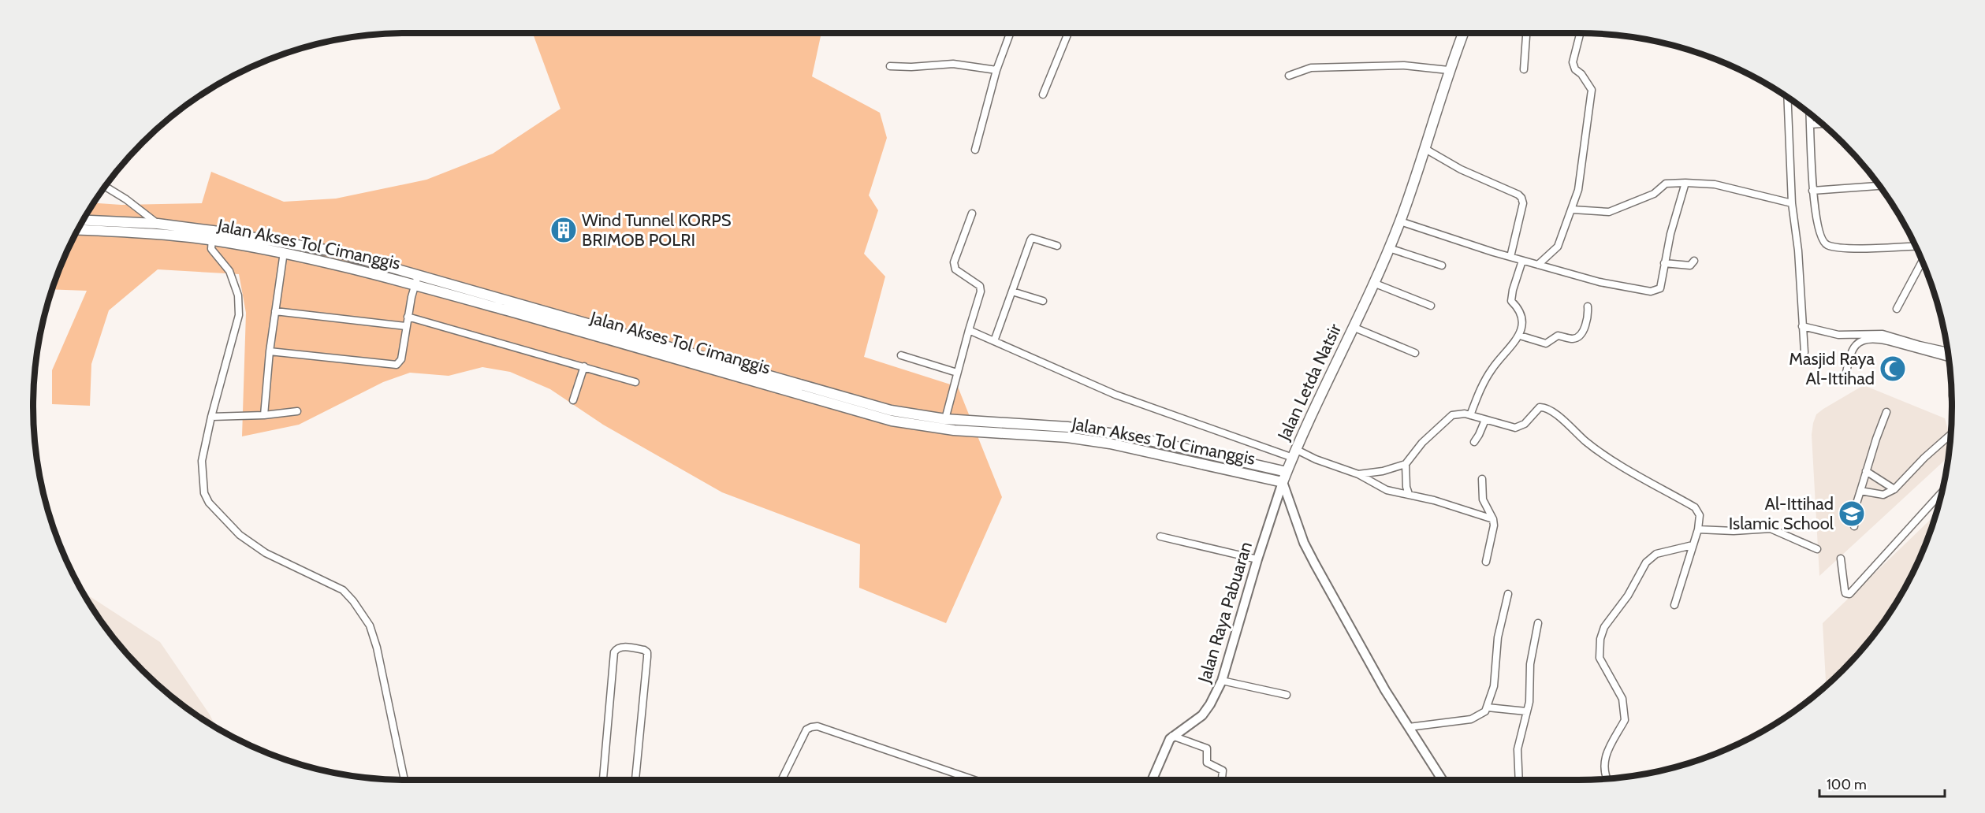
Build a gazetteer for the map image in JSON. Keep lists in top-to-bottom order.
{
  "streets": {
    "main road": ["Jalan Akses Tol Cimanggis", "Jalan Letda Natsir"],
    "street": ["Jalan Raya Pabuaran"]
  },
  "crossings": [
    ["Jalan Akses Tol Cimanggis", "Jalan Letda Natsir"],
    ["Jalan Akses Tol Cimanggis", "Jalan Raya Pabuaran"],
    ["Jalan Letda Natsir", "Jalan Raya Pabuaran"]
  ],
  "places": {
    "building": ["Wind Tunnel KORPS BRIMOB POLRI"],
    "mosque": ["Masjid Raya Al-Ittihad"],
    "school or university": ["Al-Ittihad Islamic School"]
  },
  "scale_bar": "100 m"
}
